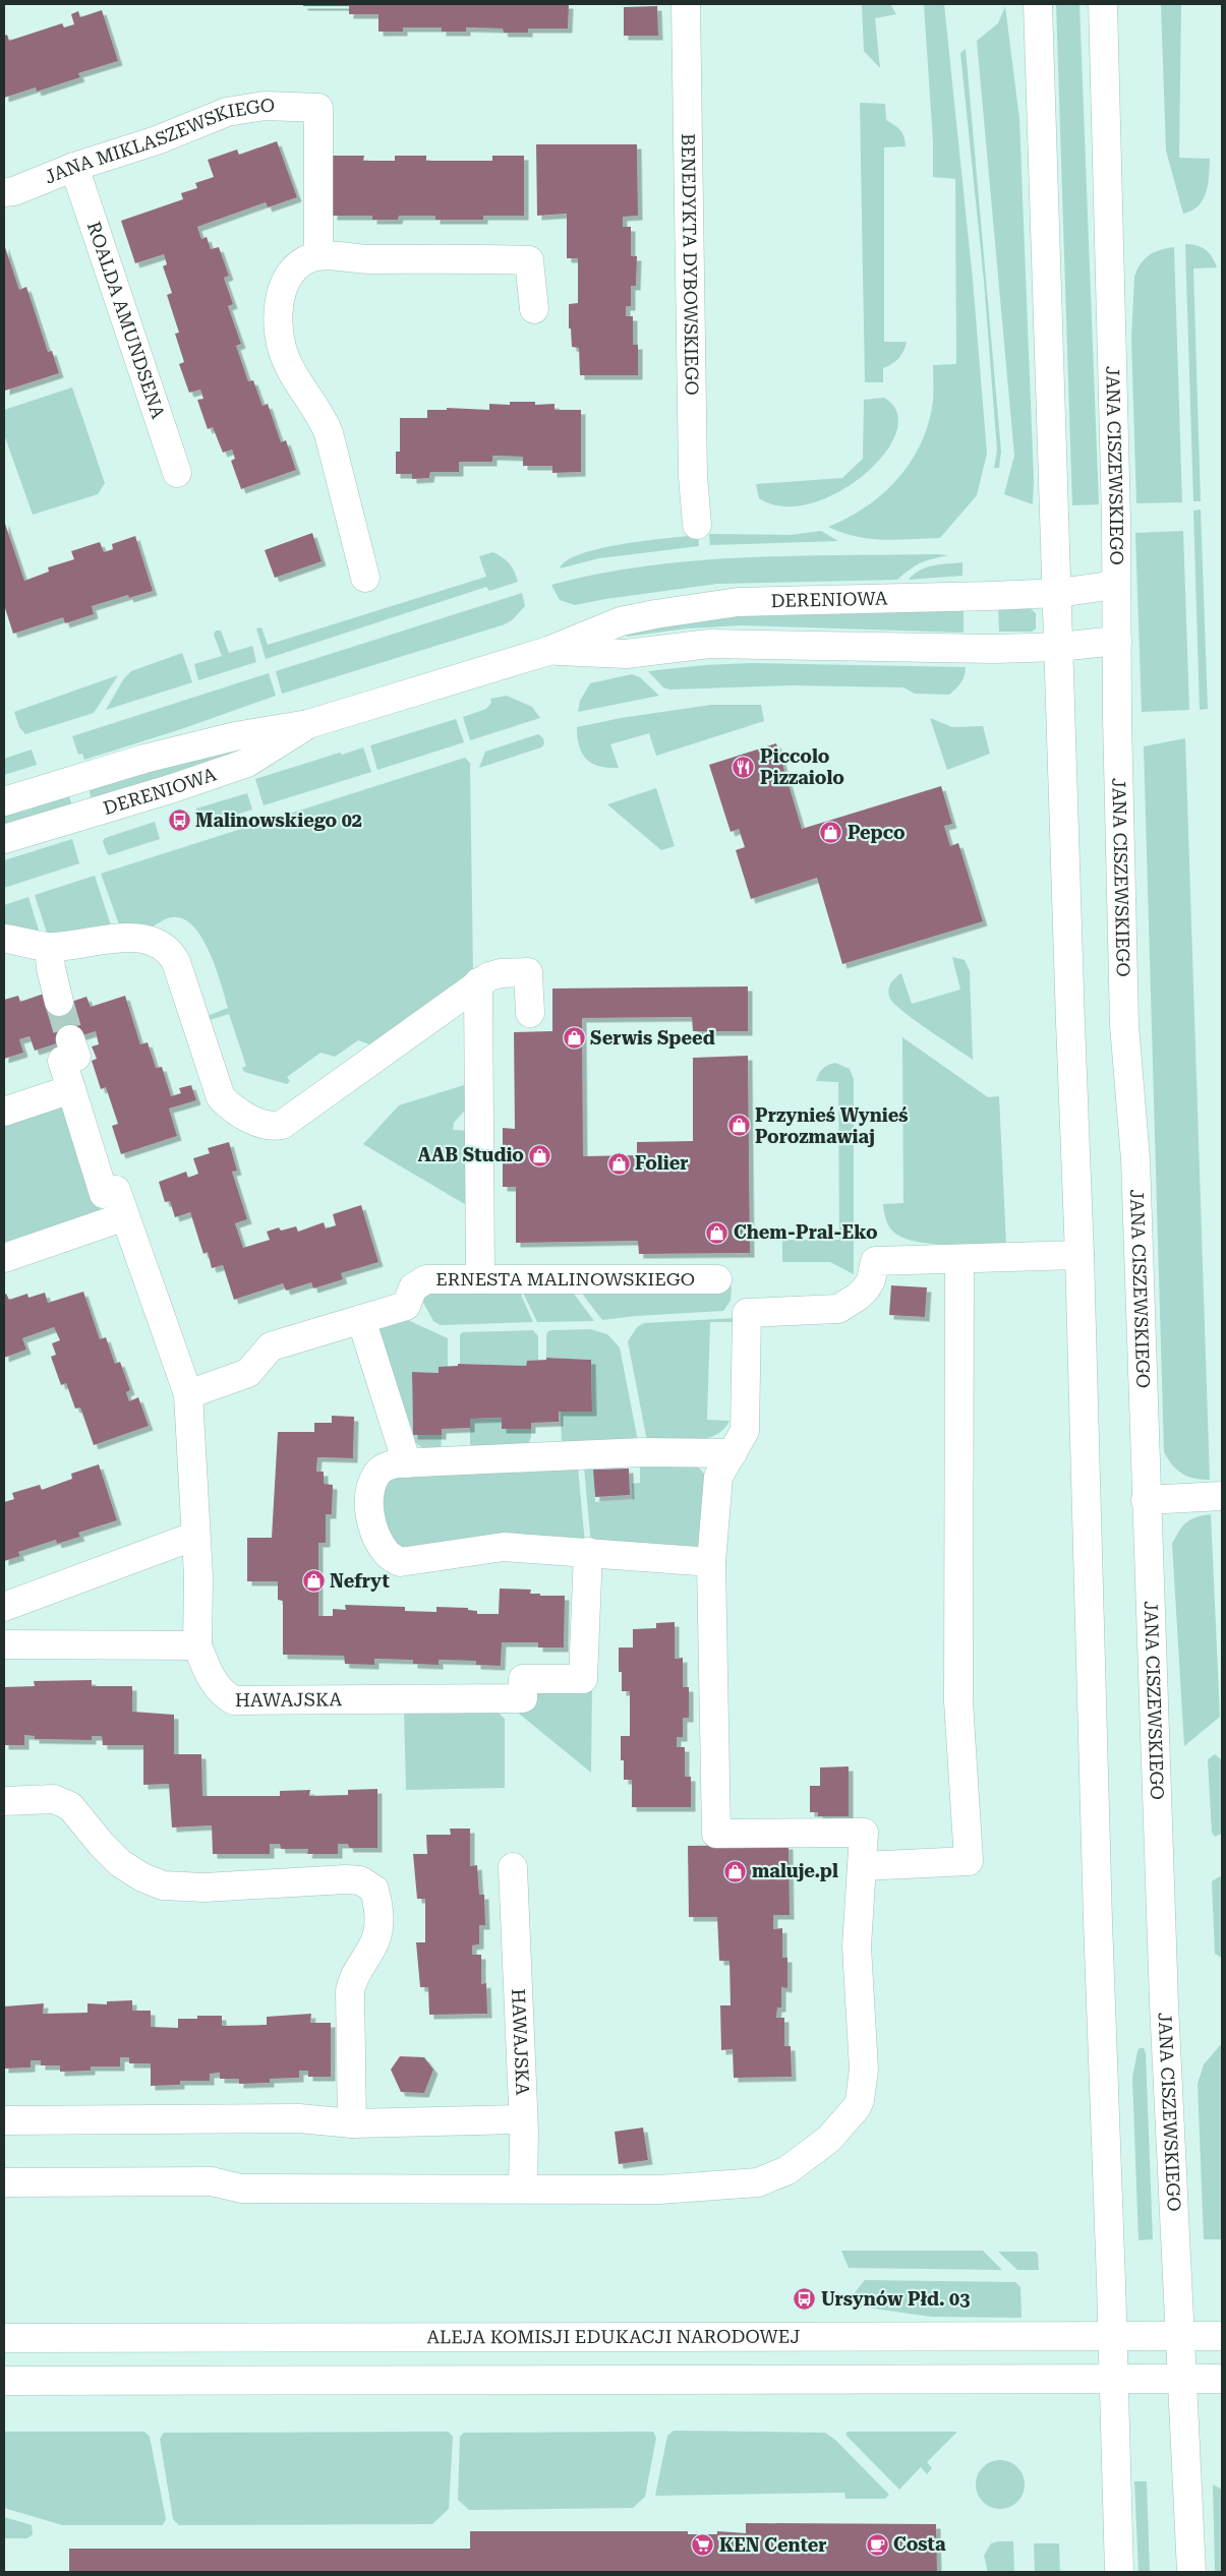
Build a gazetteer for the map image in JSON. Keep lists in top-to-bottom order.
{
  "streets": {
    "street": [
      "JANA MIKLASZEWSKIEGO",
      "BENEDYKTA DYBOWSKIEGO",
      "ROALDA AMUNDSENA",
      "JANA CISZEWSKIEGO",
      "DERENIOWA",
      "ERNESTA MALINOWSKIEGO",
      "HAWAJSKA",
      "ALEJA KOMISJI EDUKACJI NARODOWEJ"
    ]
  },
  "crossings": [
    ["JANA MIKLASZEWSKIEGO", "ROALDA AMUNDSENA"],
    ["JANA CISZEWSKIEGO", "DERENIOWA"],
    ["JANA CISZEWSKIEGO", "ALEJA KOMISJI EDUKACJI NARODOWEJ"]
  ],
  "places": {
    "restaurant": ["Piccolo Pizzaiolo"],
    "bus stop": ["Malinowskiego 02", "Ursynów Płd. 03"],
    "shop": [
      "Pepco",
      "Serwis Speed",
      "Przynieś Wynieś Porozmawiaj",
      "AAB Studio",
      "Folier",
      "Chem-Pral-Eko",
      "Nefryt",
      "maluje.pl"
    ],
    "cafe": ["Costa"],
    "supermarket": ["KEN Center"]
  }
}
